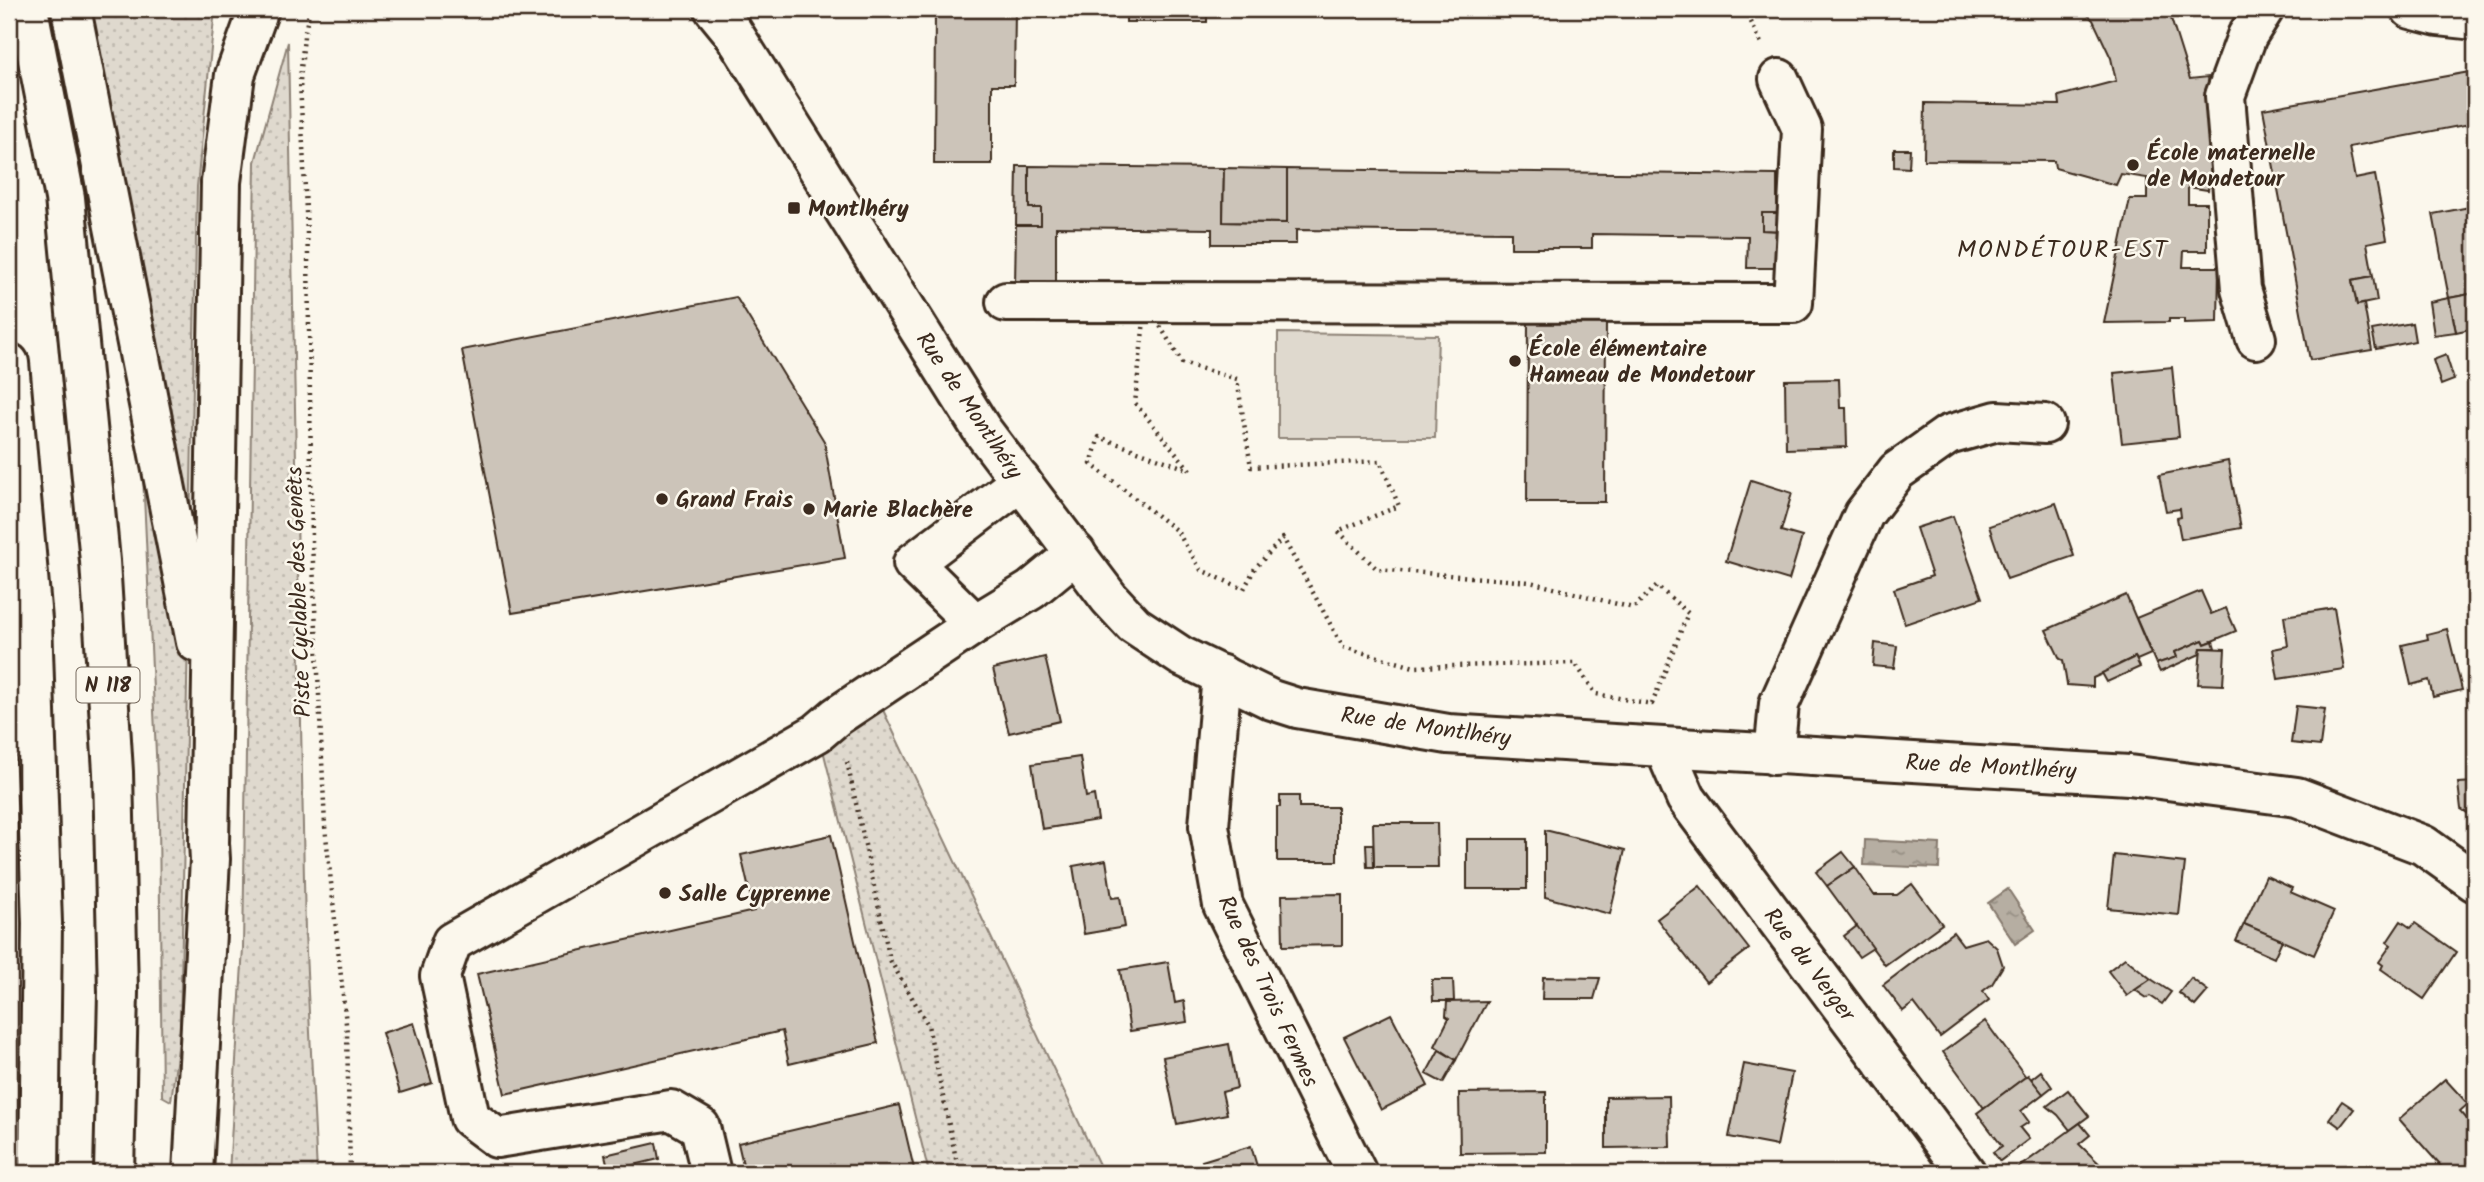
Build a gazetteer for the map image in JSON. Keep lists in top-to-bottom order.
{
  "streets": {
    "main road": [
      "Rue de Montlhéry",
      "N 118",
      "Rue du Verger",
      "Rue des Trois Fermes"
    ],
    "path": ["Piste Cyclable des Genêts"]
  },
  "crossings": [
    ["Rue de Montlhéry", "Rue du Verger"],
    ["Rue de Montlhéry", "Rue des Trois Fermes"]
  ],
  "districts": ["MONDÉTOUR-EST"],
  "places": {
    "other": [
      "École maternelle de Mondetour",
      "École élémentaire Hameau de Mondetour",
      "Grand Frais",
      "Marie Blachère",
      "Salle Cyprenne"
    ],
    "transit": ["Montlhéry"]
  }
}
